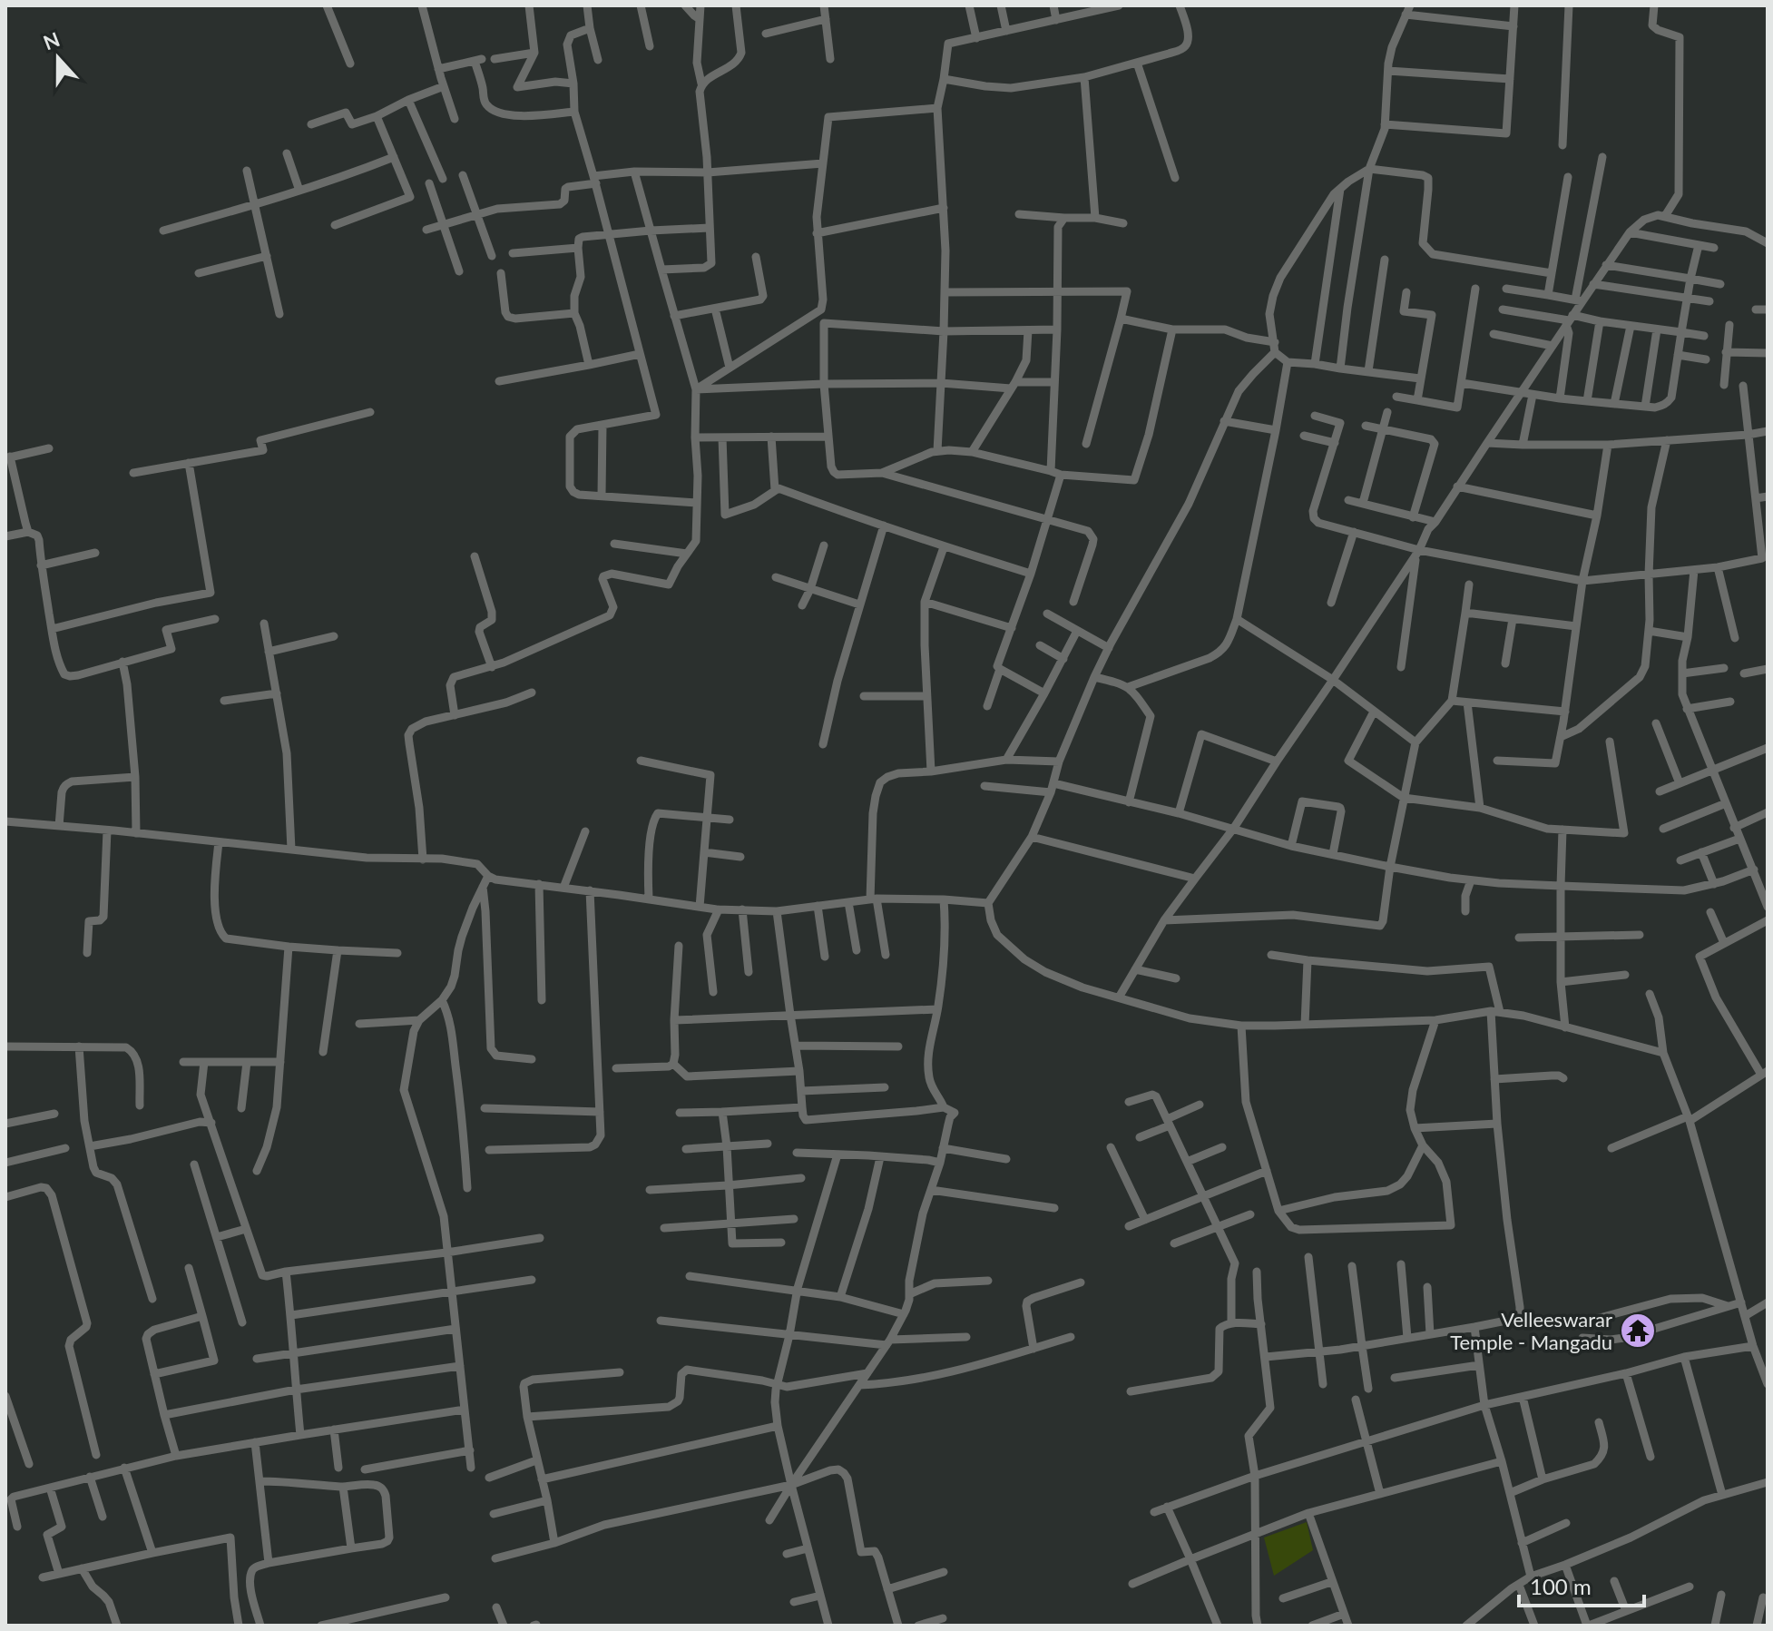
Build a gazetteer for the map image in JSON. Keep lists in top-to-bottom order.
{
  "places": {
    "temple": ["Velleeswarar Temple - Mangadu"]
  },
  "scale_bar": "100 m",
  "north": "top"
}
